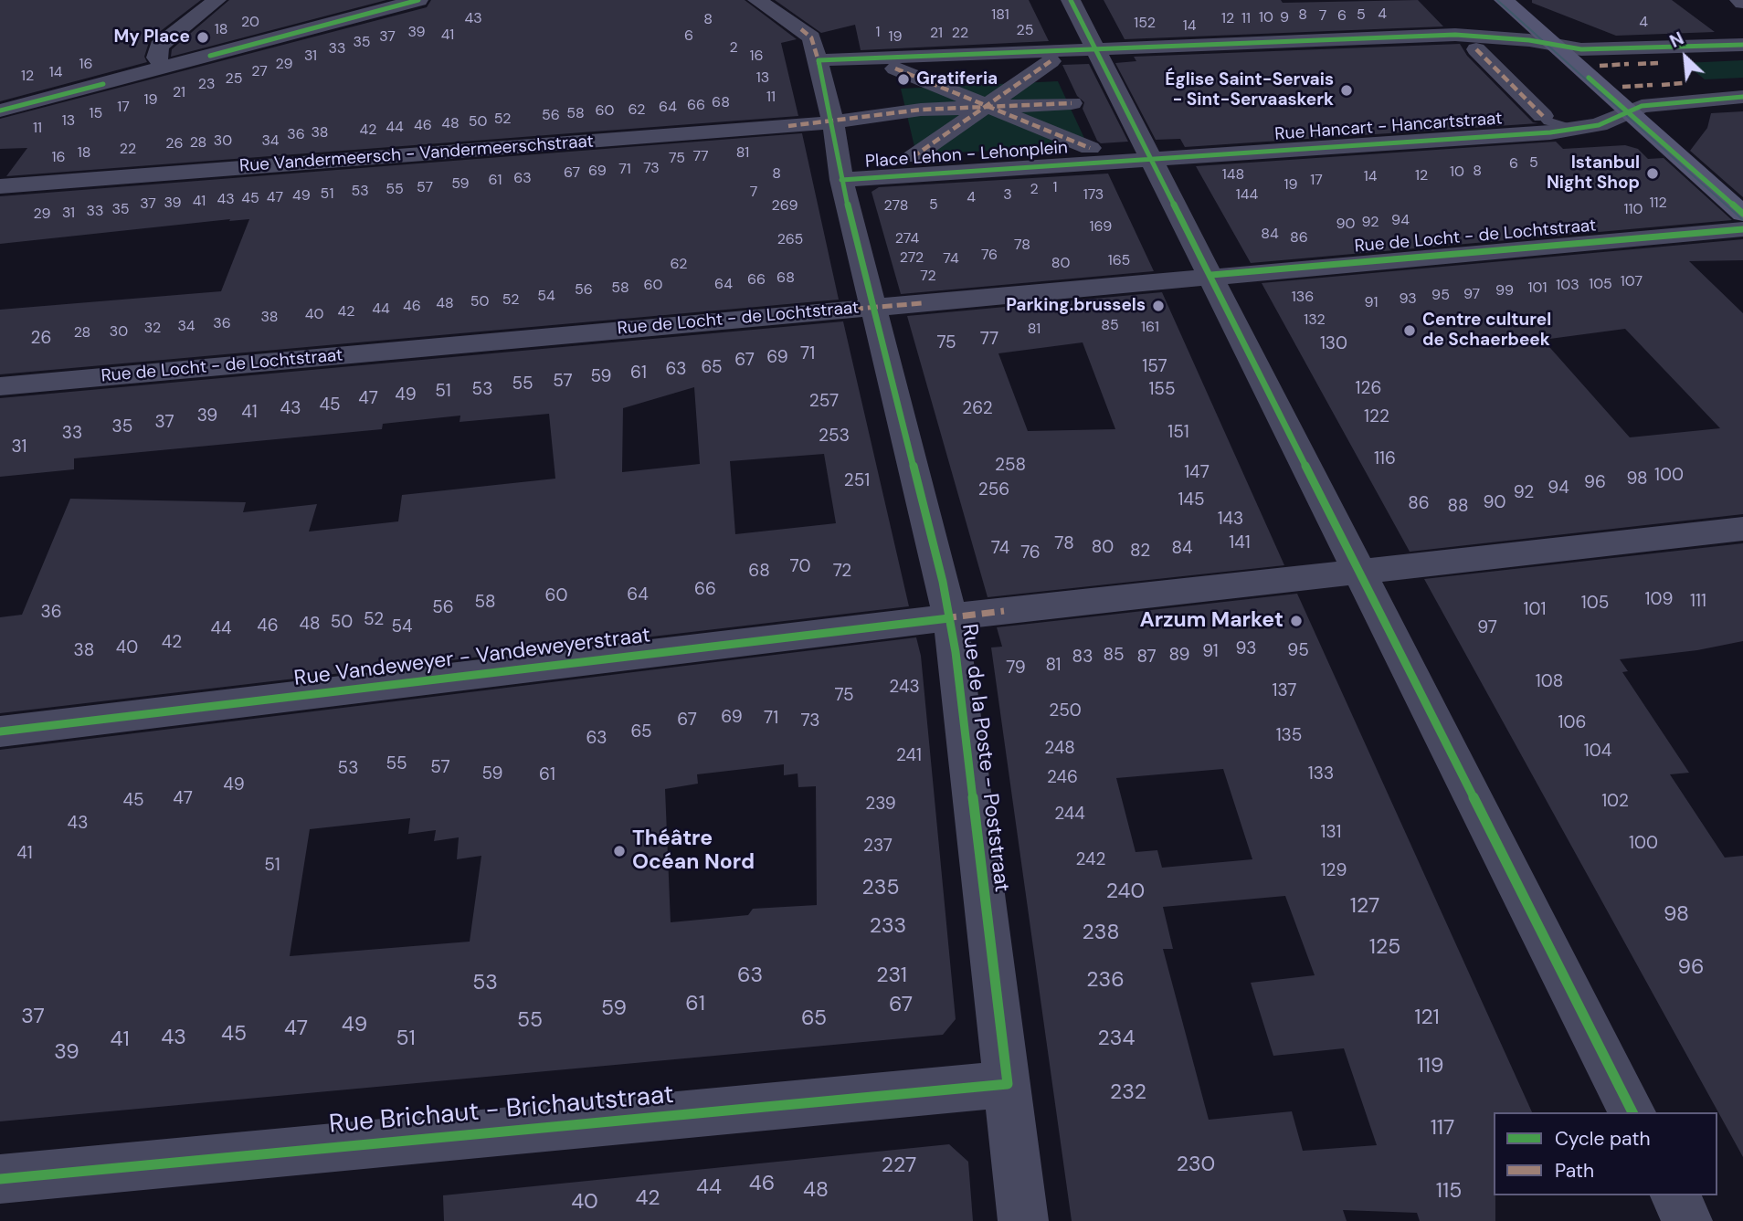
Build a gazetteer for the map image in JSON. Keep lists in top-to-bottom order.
{
  "streets": {
    "street": [
      "Rue Hancart - Hancartstraat",
      "Rue Vandermeersch - Vandermeerschstraat",
      "Place Lehon - Lehonplein",
      "Rue de Locht - de Lochtstraat",
      "Rue Vandeweyer - Vandeweyerstraat",
      "Rue de la Poste - Poststraat",
      "Rue Brichaut - Brichautstraat"
    ]
  },
  "crossings": [
    ["Rue Hancart - Hancartstraat", "Place Lehon - Lehonplein"],
    ["Rue Vandermeersch - Vandermeerschstraat", "Place Lehon - Lehonplein"],
    ["Place Lehon - Lehonplein", "Rue de la Poste - Poststraat"],
    ["Rue de Locht - de Lochtstraat", "Rue de la Poste - Poststraat"],
    ["Rue Vandeweyer - Vandeweyerstraat", "Rue de la Poste - Poststraat"],
    ["Rue de la Poste - Poststraat", "Rue Brichaut - Brichautstraat"]
  ],
  "places": [
    "My Place",
    "Gratiferia",
    "Église Saint-Servais - Sint-Servaaskerk",
    "Istanbul Night Shop",
    "Parking.brussels",
    "Centre culturel de Schaerbeek",
    "Arzum Market",
    "Théâtre Océan Nord"
  ],
  "house_numbers": [
    "4",
    "181",
    "8",
    "5",
    "7",
    "6",
    "10",
    "9",
    "43",
    "12",
    "11",
    "8",
    "20",
    "4",
    "152",
    "14",
    "18",
    "25",
    "39",
    "1",
    "21",
    "22",
    "41",
    "6",
    "37",
    "19",
    "35",
    "2",
    "33",
    "31",
    "16",
    "16",
    "29",
    "27",
    "14",
    "12",
    "13",
    "25",
    "23",
    "21",
    "11",
    "19",
    "68",
    "66",
    "17",
    "64",
    "62",
    "60",
    "15",
    "58",
    "56",
    "52",
    "13",
    "50",
    "48",
    "46",
    "44",
    "11",
    "42",
    "38",
    "36",
    "30",
    "34",
    "28",
    "26",
    "22",
    "18",
    "81",
    "77",
    "16",
    "75",
    "5",
    "6",
    "73",
    "71",
    "69",
    "8",
    "10",
    "67",
    "8",
    "148",
    "12",
    "14",
    "63",
    "61",
    "17",
    "59",
    "19",
    "57",
    "1",
    "55",
    "2",
    "53",
    "7",
    "51",
    "3",
    "173",
    "144",
    "49",
    "47",
    "4",
    "45",
    "43",
    "41",
    "39",
    "112",
    "37",
    "5",
    "269",
    "278",
    "35",
    "110",
    "33",
    "31",
    "29",
    "94",
    "92",
    "90",
    "169",
    "84",
    "86",
    "274",
    "265",
    "78",
    "76",
    "272",
    "74",
    "165",
    "80",
    "62",
    "72",
    "68",
    "66",
    "107",
    "64",
    "105",
    "60",
    "103",
    "58",
    "101",
    "56",
    "99",
    "97",
    "95",
    "54",
    "136",
    "93",
    "52",
    "50",
    "91",
    "48",
    "46",
    "44",
    "42",
    "40",
    "38",
    "132",
    "36",
    "85",
    "34",
    "161",
    "32",
    "81",
    "30",
    "28",
    "26",
    "77",
    "75",
    "130",
    "71",
    "69",
    "67",
    "157",
    "65",
    "63",
    "61",
    "59",
    "57",
    "55",
    "126",
    "53",
    "155",
    "51",
    "49",
    "47",
    "257",
    "45",
    "43",
    "262",
    "41",
    "39",
    "122",
    "37",
    "35",
    "151",
    "33",
    "253",
    "31",
    "116",
    "258",
    "147",
    "100",
    "98",
    "251",
    "96",
    "94",
    "256",
    "92",
    "145",
    "90",
    "86",
    "88",
    "143",
    "141",
    "78",
    "80",
    "74",
    "84",
    "82",
    "76",
    "70",
    "68",
    "72",
    "66",
    "64",
    "60",
    "109",
    "111",
    "58",
    "105",
    "56",
    "101",
    "36",
    "52",
    "50",
    "48",
    "46",
    "54",
    "97",
    "44",
    "42",
    "40",
    "93",
    "38",
    "95",
    "91",
    "85",
    "89",
    "83",
    "87",
    "81",
    "79",
    "108",
    "243",
    "137",
    "75",
    "250",
    "69",
    "71",
    "67",
    "73",
    "106",
    "65",
    "135",
    "63",
    "248",
    "104",
    "241",
    "55",
    "57",
    "53",
    "59",
    "133",
    "61",
    "246",
    "49",
    "47",
    "45",
    "102",
    "239",
    "244",
    "43",
    "131",
    "100",
    "237",
    "41",
    "242",
    "51",
    "129",
    "235",
    "240",
    "127",
    "98",
    "233",
    "238",
    "125",
    "96",
    "63",
    "231",
    "236",
    "53",
    "61",
    "67",
    "59",
    "37",
    "121",
    "65",
    "55",
    "49",
    "47",
    "45",
    "43",
    "51",
    "234",
    "41",
    "39",
    "119",
    "232",
    "117",
    "230",
    "227",
    "46",
    "44",
    "48",
    "115",
    "42",
    "40"
  ],
  "legend": ["Cycle path", "Path"],
  "north": "top left"
}
